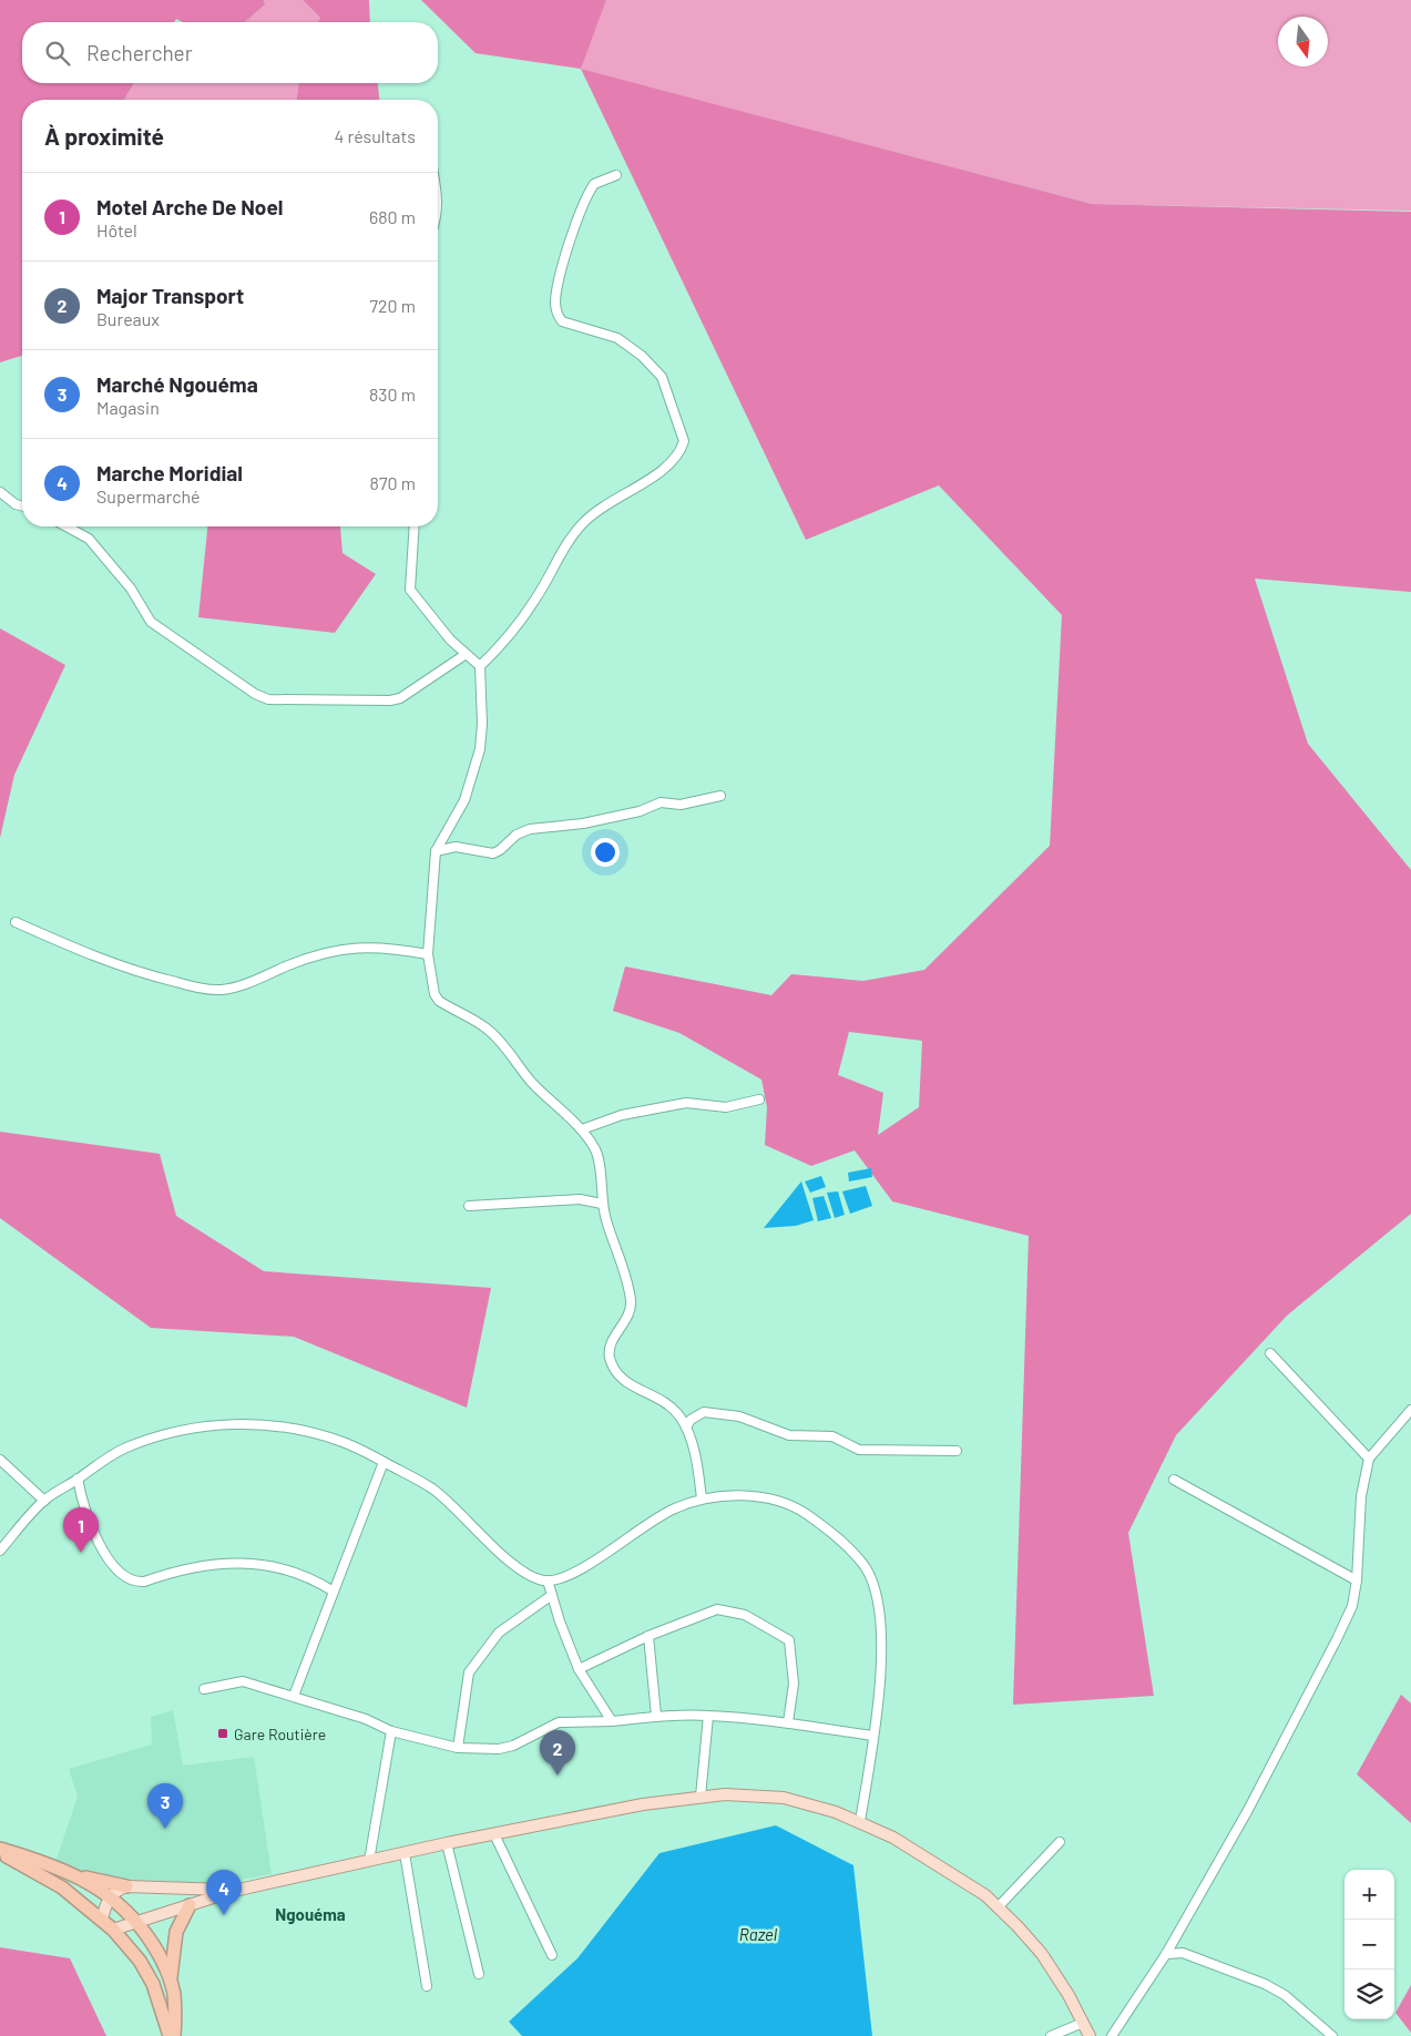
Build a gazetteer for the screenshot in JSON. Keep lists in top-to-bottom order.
{
  "districts": ["Ngouéma"],
  "water": ["Razel"],
  "places": {
    "transit": ["Gare Routière"]
  },
  "north": "bottom",
  "page": {
    "search": "Rechercher",
    "heading": ["À proximité", "4 résultats"],
    "list": [
      {
        "mark": "1",
        "name": "Motel Arche De Noel",
        "note": "Hôtel",
        "value": "680 m"
      },
      {
        "mark": "2",
        "name": "Major Transport",
        "note": "Bureaux",
        "value": "720 m"
      },
      {
        "mark": "3",
        "name": "Marché Ngouéma",
        "note": "Magasin",
        "value": "830 m"
      },
      {
        "mark": "4",
        "name": "Marche Moridial",
        "note": "Supermarché",
        "value": "870 m"
      }
    ],
    "pins": [
      "1",
      "2",
      "3",
      "4"
    ],
    "map_buttons": ["+", "−"]
  }
}
